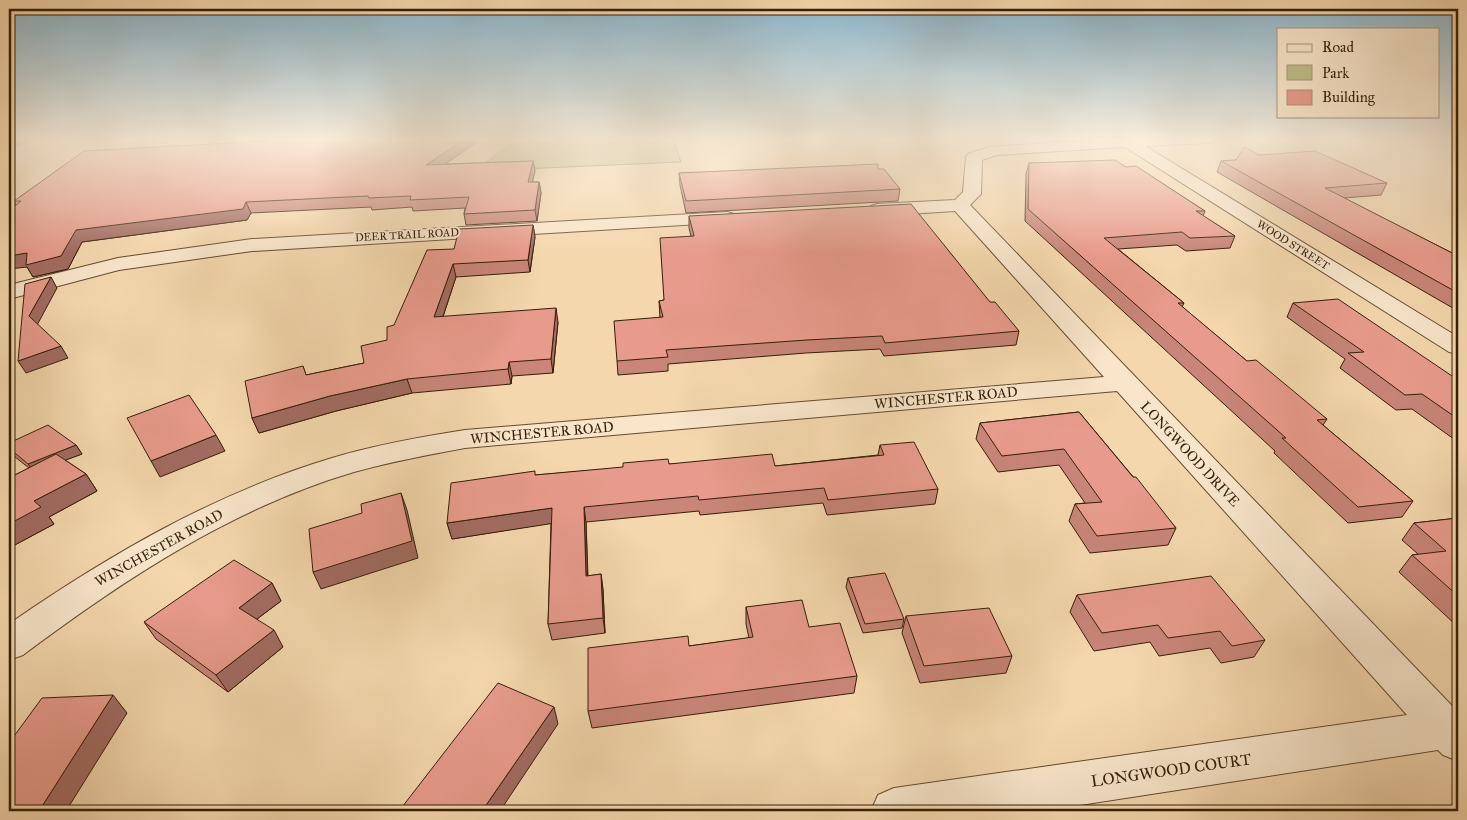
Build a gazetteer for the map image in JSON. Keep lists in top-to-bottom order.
{
  "streets": {
    "street": [
      "DEER TRAIL ROAD",
      "WOOD STREET",
      "WINCHESTER ROAD",
      "LONGWOOD DRIVE",
      "LONGWOOD COURT"
    ]
  },
  "crossings": [
    ["WINCHESTER ROAD", "LONGWOOD DRIVE"],
    ["LONGWOOD DRIVE", "LONGWOOD COURT"]
  ],
  "legend": ["Road", "Park", "Building"]
}
